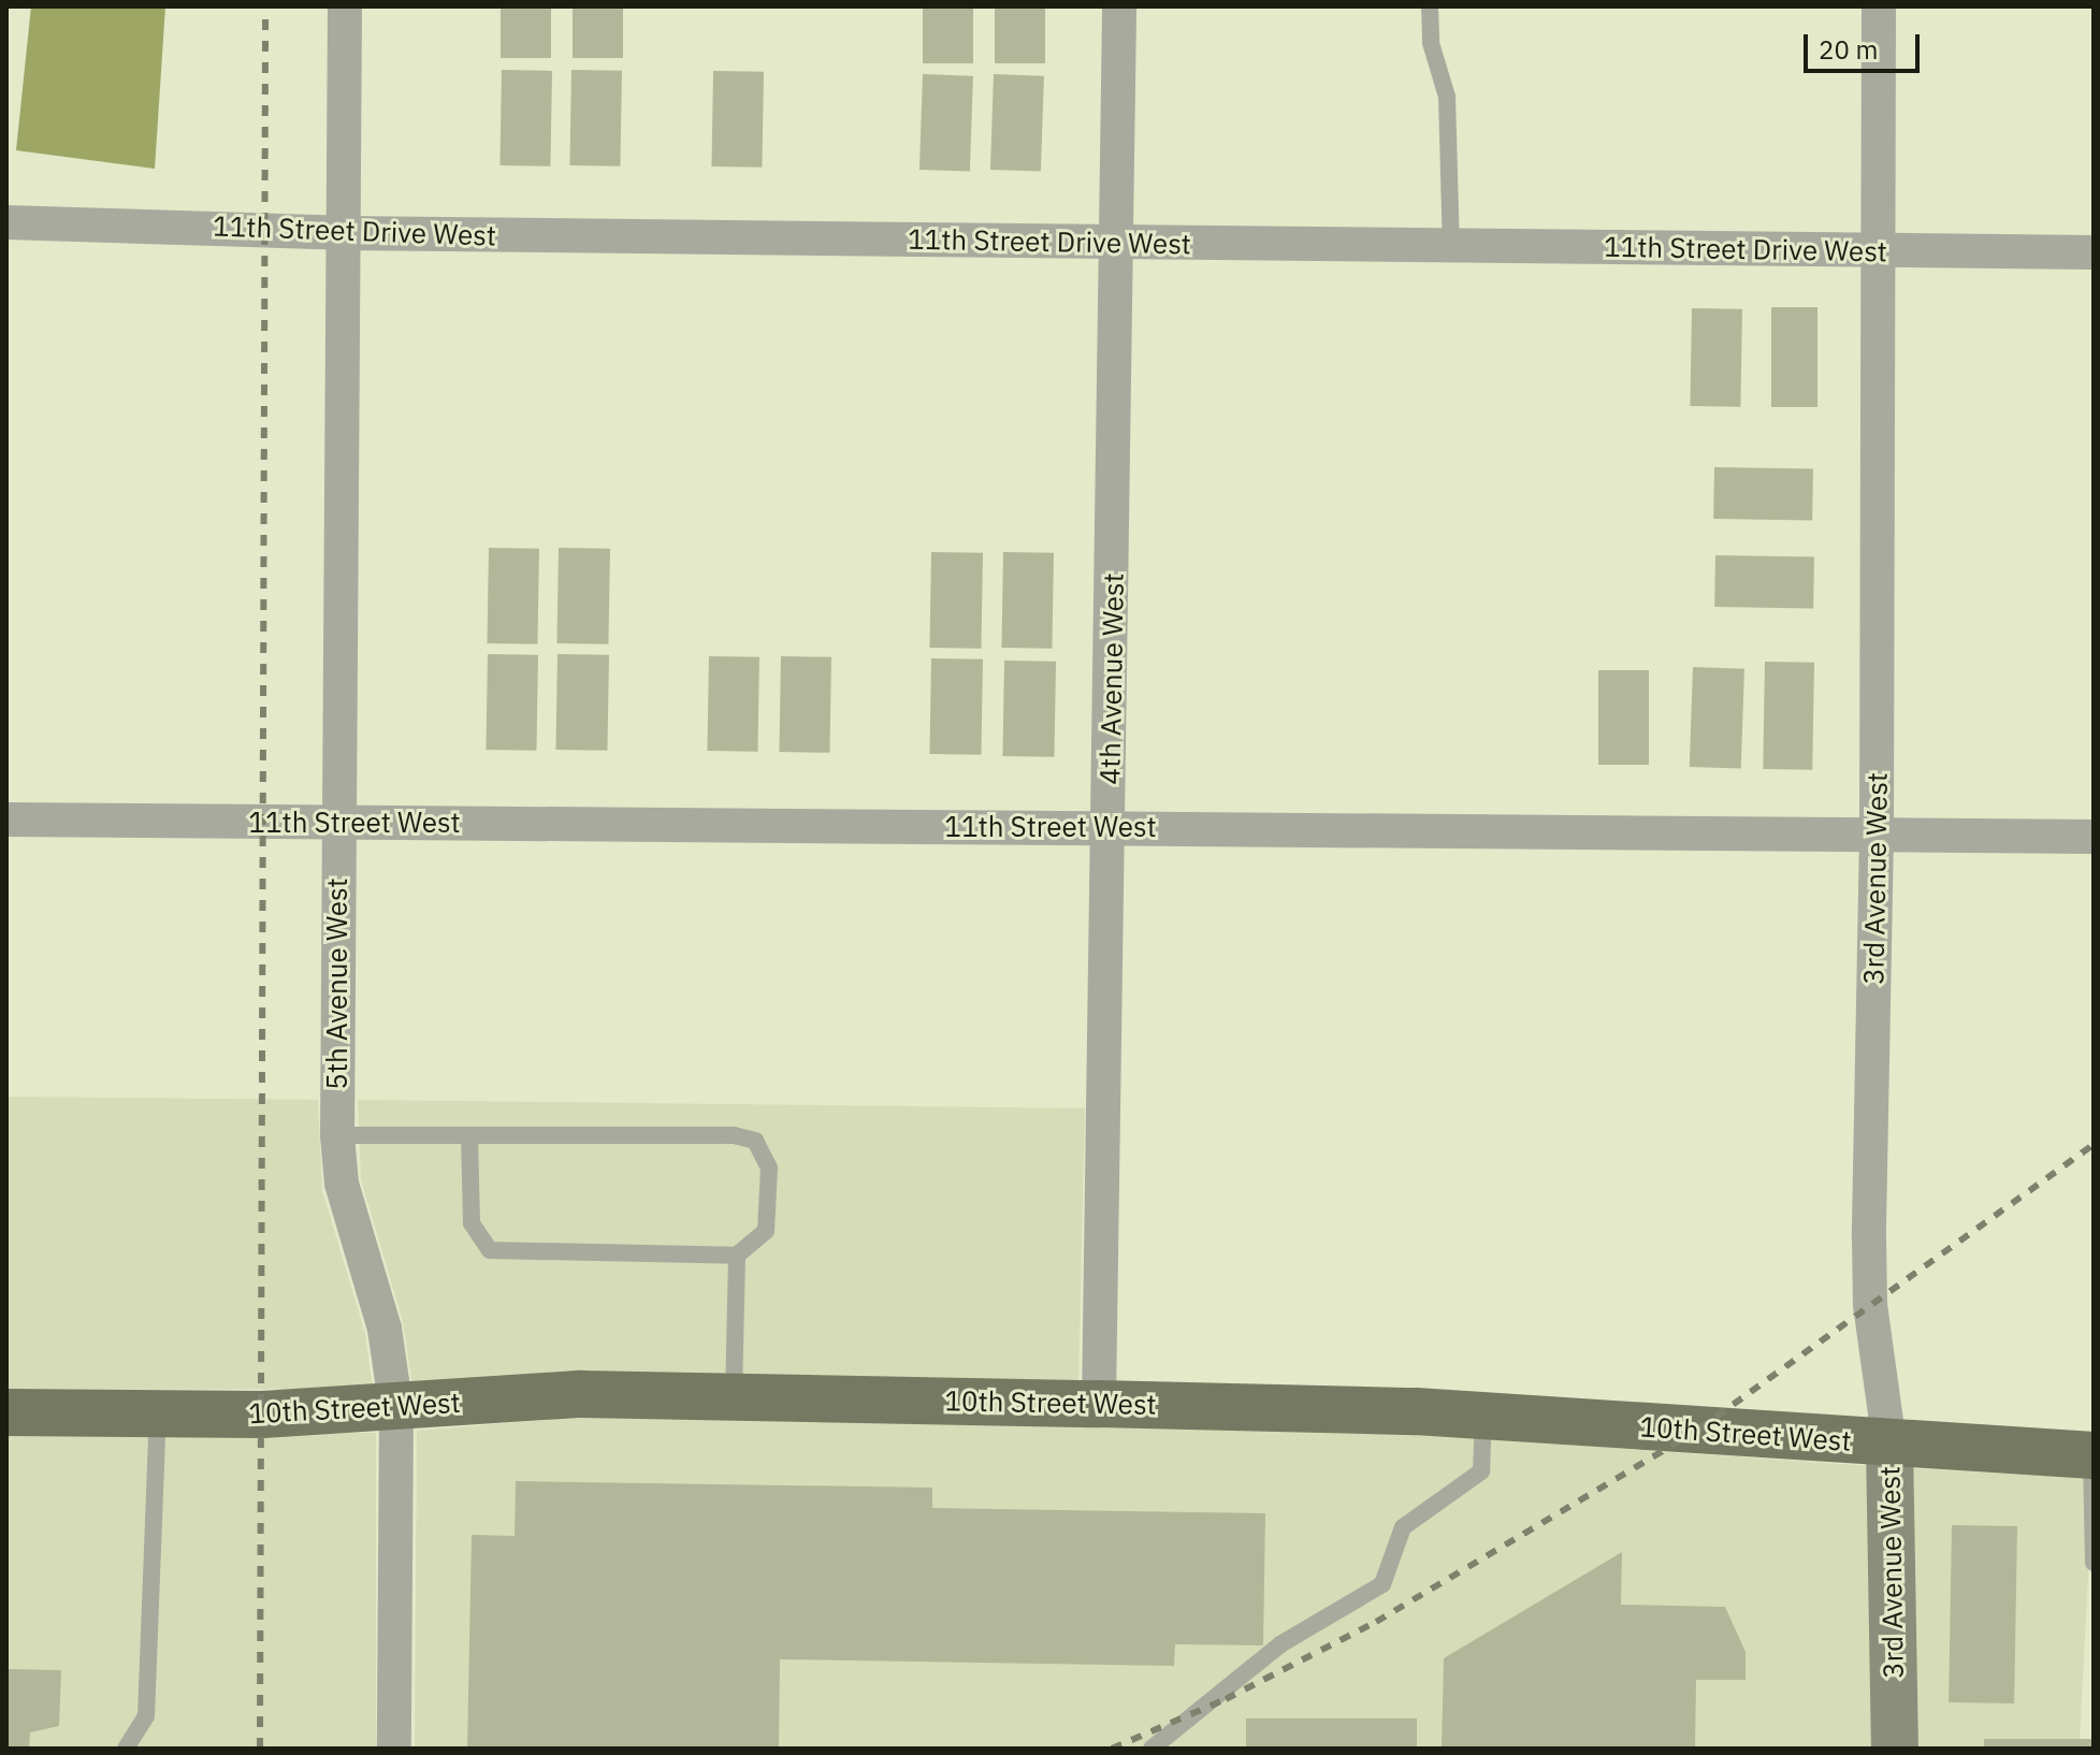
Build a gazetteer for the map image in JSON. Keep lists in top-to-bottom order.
{
  "streets": {
    "main road": ["10th Street West"],
    "street": [
      "11th Street Drive West",
      "4th Avenue West",
      "11th Street West",
      "3rd Avenue West",
      "5th Avenue West"
    ]
  },
  "crossings": [
    ["11th Street Drive West", "4th Avenue West"],
    ["11th Street Drive West", "3rd Avenue West"],
    ["11th Street Drive West", "5th Avenue West"],
    ["4th Avenue West", "11th Street West"],
    ["4th Avenue West", "10th Street West"],
    ["11th Street West", "3rd Avenue West"],
    ["11th Street West", "5th Avenue West"],
    ["3rd Avenue West", "10th Street West"],
    ["5th Avenue West", "10th Street West"]
  ],
  "scale_bar": "20 m"
}
